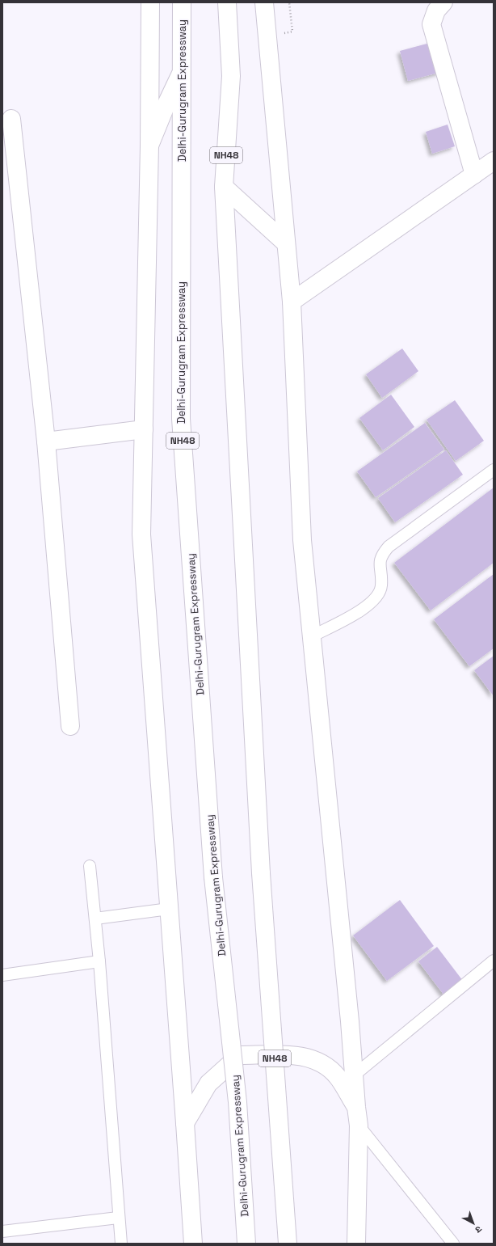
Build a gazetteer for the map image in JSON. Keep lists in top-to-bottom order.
{
  "streets": {
    "main road": ["Delhi-Gurugram Expressway", "NH48"]
  },
  "north": "bottom right"
}
